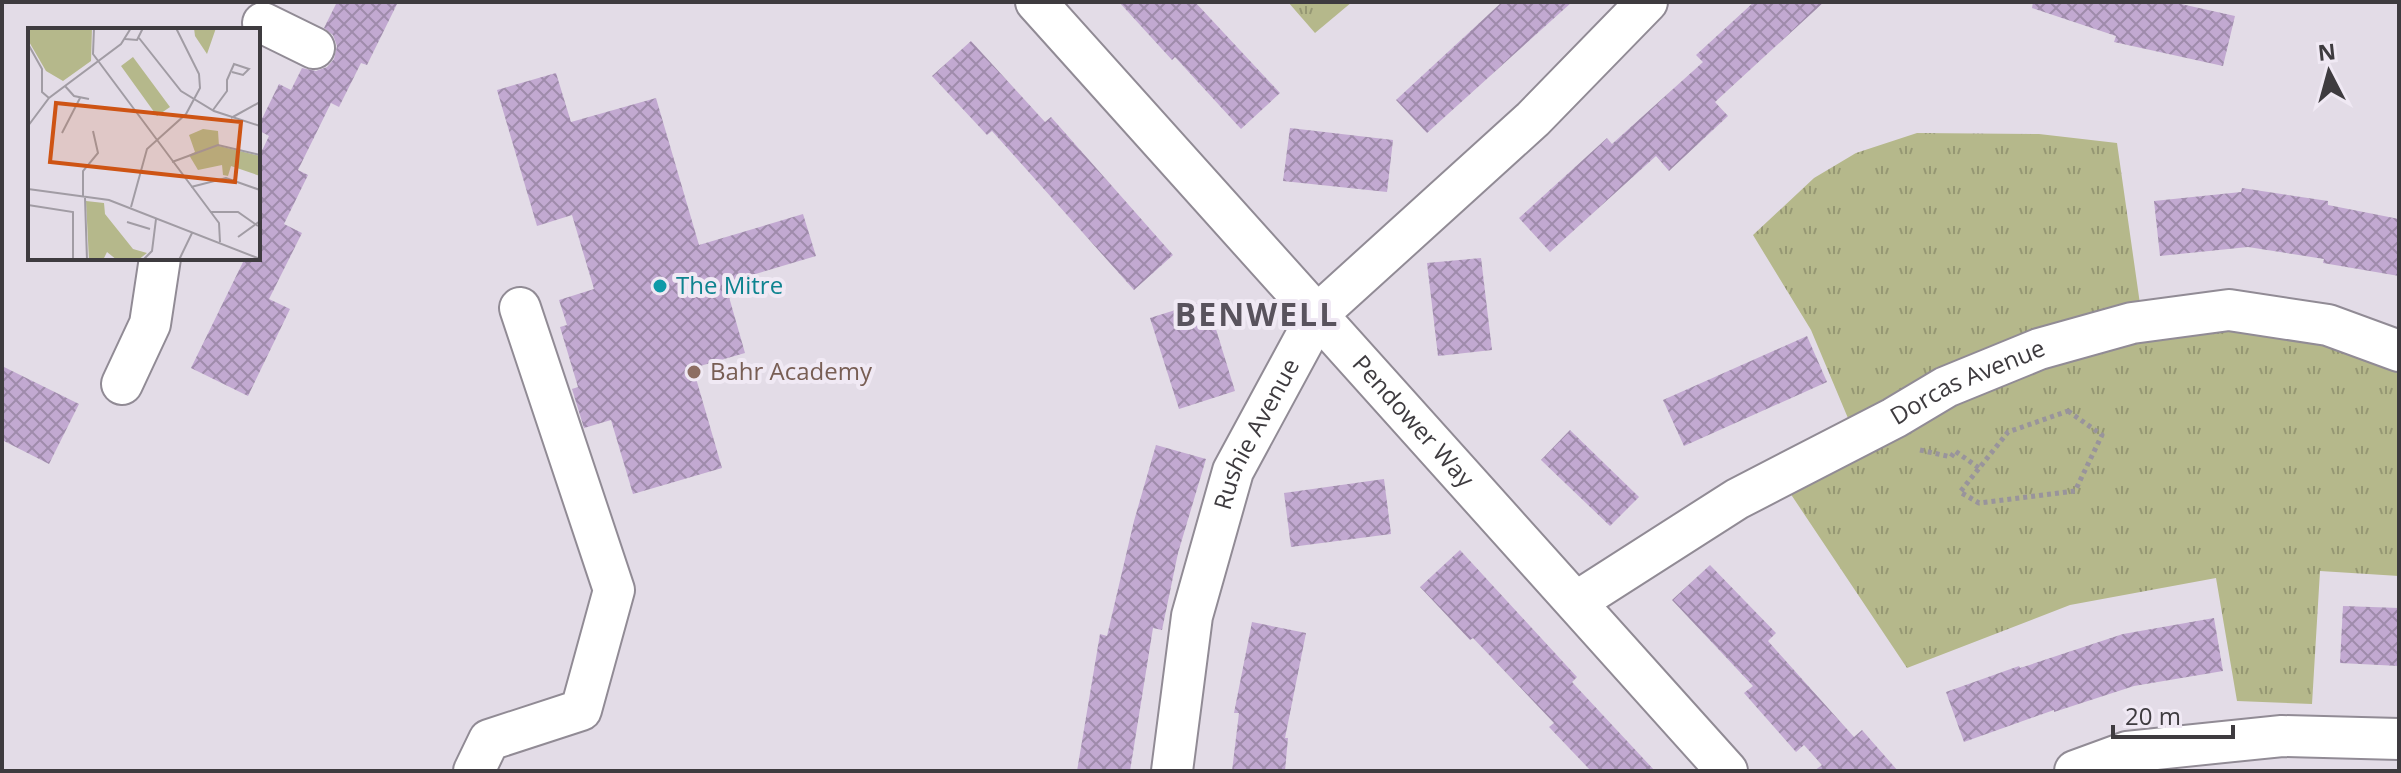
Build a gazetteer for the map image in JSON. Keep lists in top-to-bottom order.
{
  "streets": {
    "street": ["Dorcas Avenue", "Pendower Way", "Rushie Avenue"]
  },
  "crossings": [
    ["Dorcas Avenue", "Pendower Way"],
    ["Pendower Way", "Rushie Avenue"]
  ],
  "districts": ["BENWELL"],
  "places": ["The Mitre", "Bahr Academy"],
  "scale_bar": "20 m",
  "north": "top"
}
